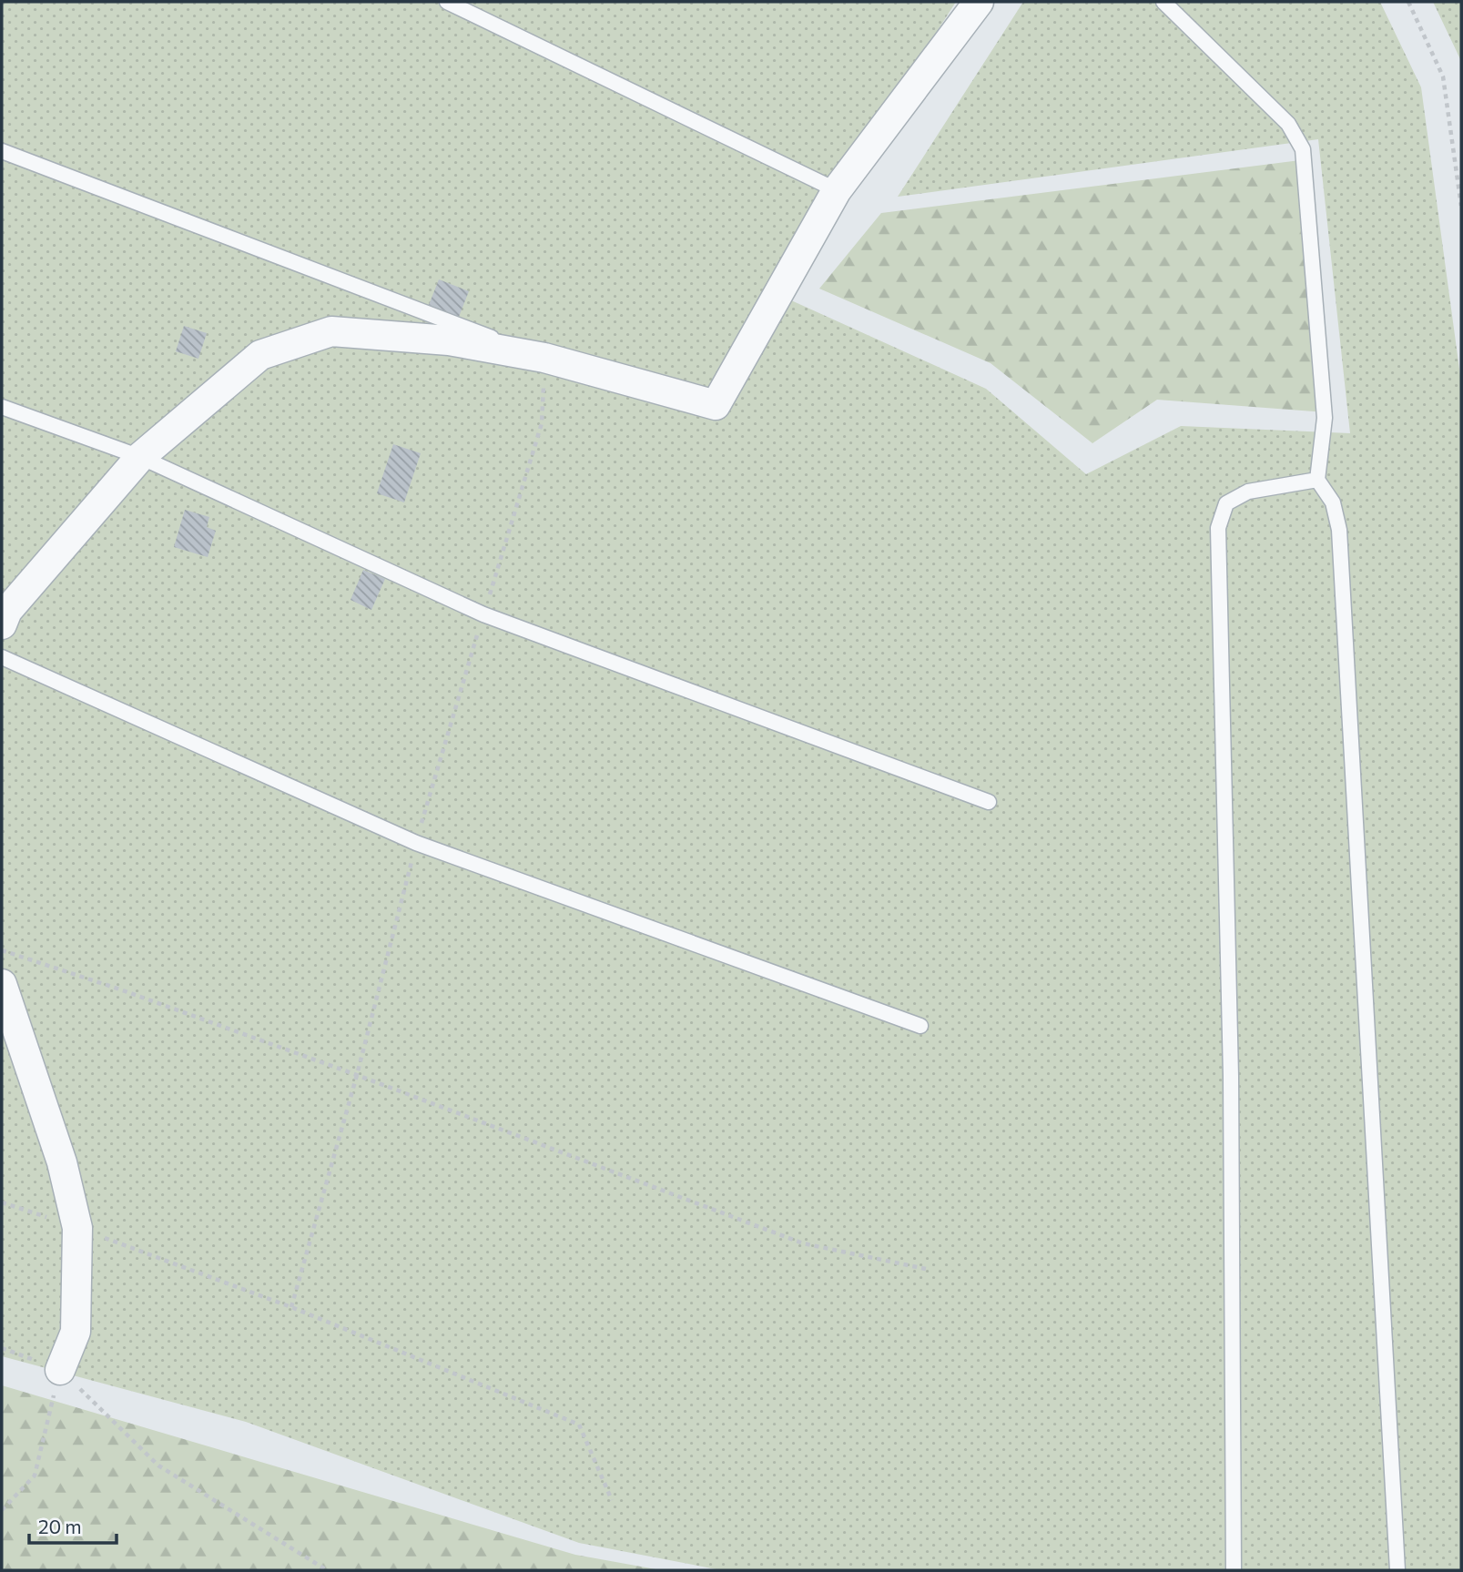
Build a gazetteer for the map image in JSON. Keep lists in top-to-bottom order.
{
  "scale_bar": "20 m"
}
